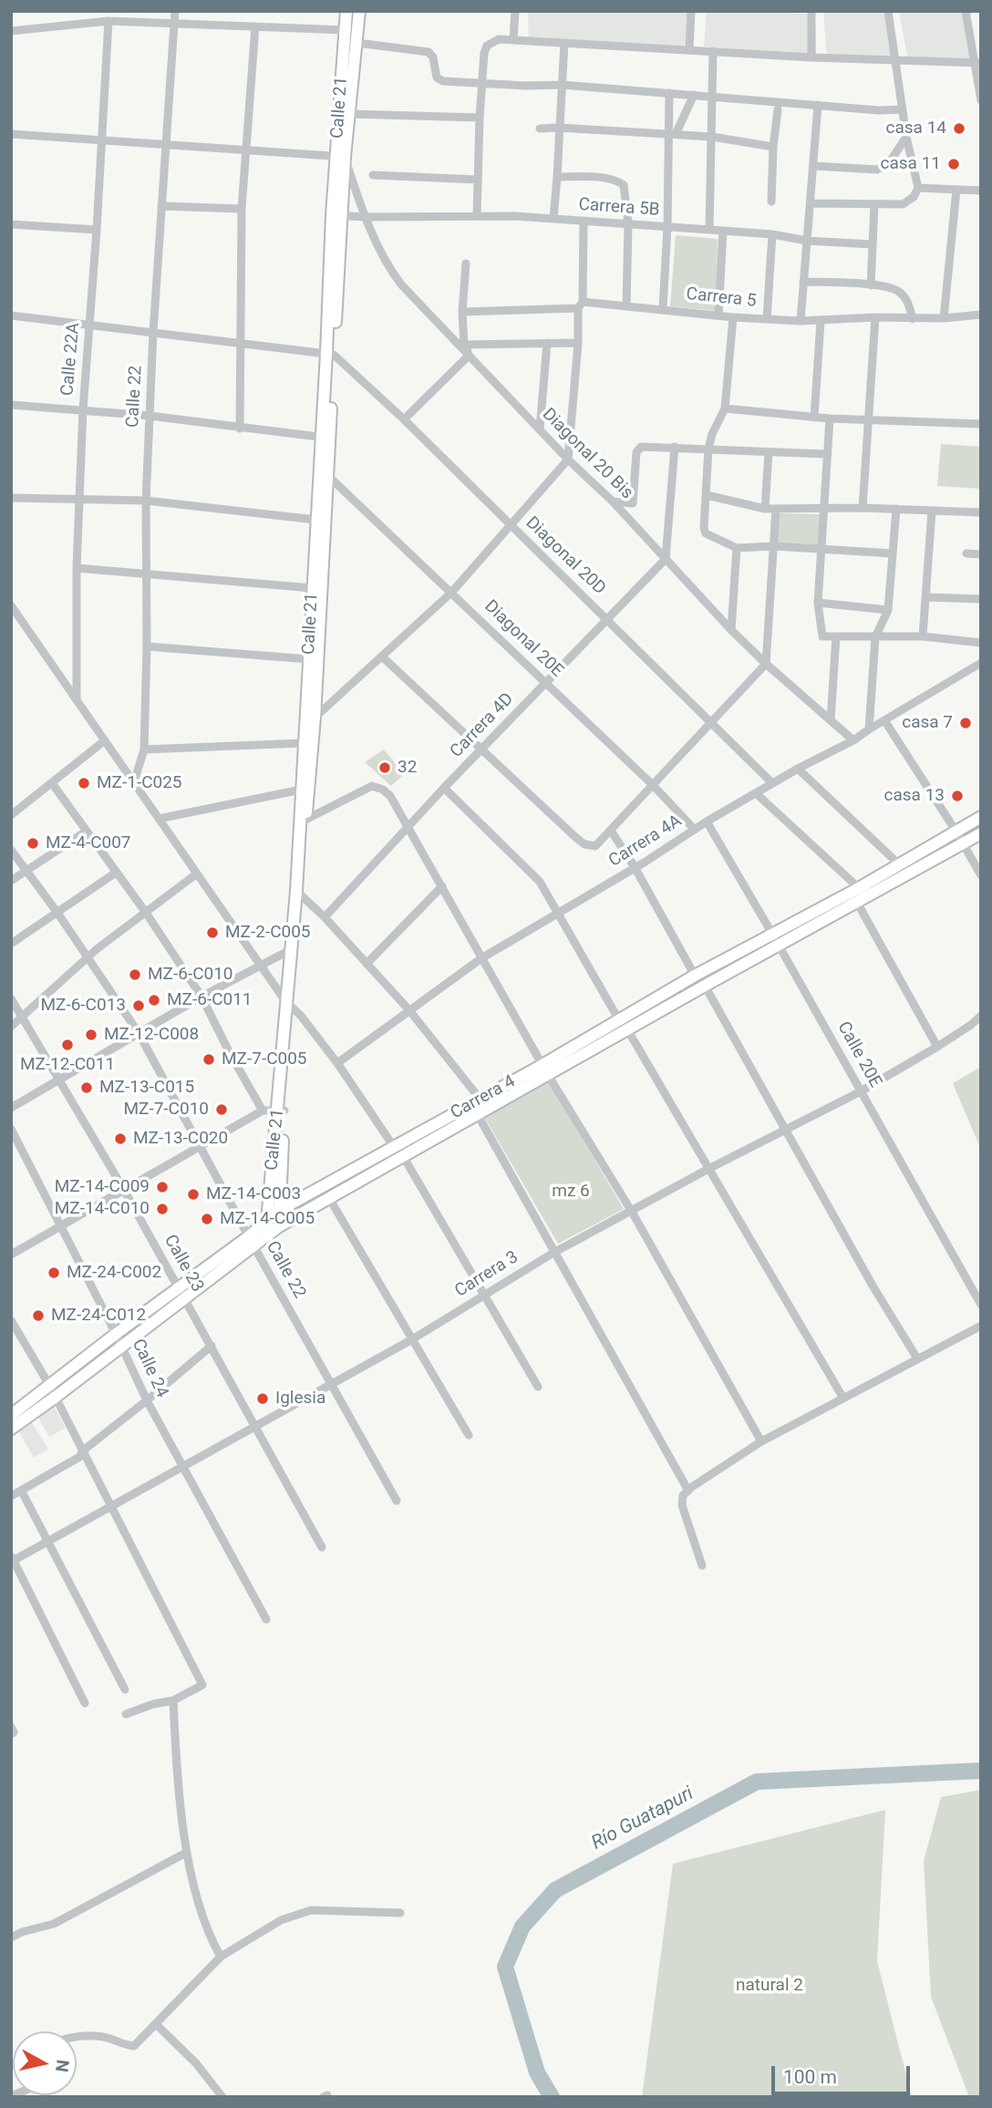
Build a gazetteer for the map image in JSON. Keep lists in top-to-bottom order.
{
  "streets": {
    "main road": ["Calle 21", "Carrera 4"],
    "street": [
      "Carrera 5B",
      "Carrera 5",
      "Calle 22A",
      "Calle 22",
      "Diagonal 20 Bis",
      "Diagonal 20D",
      "Diagonal 20E",
      "Carrera 4D",
      "Carrera 4A",
      "Calle 20E",
      "Calle 23",
      "Carrera 3",
      "Calle 24"
    ]
  },
  "crossings": [
    ["Calle 21", "Carrera 5B"],
    ["Calle 21", "Diagonal 20 Bis"],
    ["Calle 21", "Diagonal 20D"],
    ["Calle 21", "Diagonal 20E"],
    ["Calle 21", "Carrera 4"],
    ["Carrera 5B", "Diagonal 20 Bis"],
    ["Calle 22", "Carrera 4"],
    ["Calle 22", "Carrera 3"],
    ["Diagonal 20 Bis", "Carrera 4D"],
    ["Diagonal 20 Bis", "Carrera 4A"],
    ["Diagonal 20D", "Carrera 4D"],
    ["Diagonal 20D", "Carrera 4A"],
    ["Diagonal 20E", "Carrera 4D"],
    ["Diagonal 20E", "Carrera 4A"],
    ["Carrera 4A", "Calle 20E"],
    ["Calle 20E", "Carrera 4"],
    ["Calle 20E", "Carrera 3"],
    ["Carrera 4", "Calle 23"],
    ["Carrera 4", "Calle 24"],
    ["Calle 23", "Carrera 3"],
    ["Carrera 3", "Calle 24"]
  ],
  "water": ["Río Guatapuri"],
  "parks": ["mz 6", "natural 2"],
  "places": [
    "casa 14",
    "casa 11",
    "casa 7",
    "32",
    "MZ-1-C025",
    "casa 13",
    "MZ-4-C007",
    "MZ-2-C005",
    "MZ-6-C010",
    "MZ-6-C011",
    "MZ-6-C013",
    "MZ-12-C008",
    "MZ-12-C011",
    "MZ-7-C005",
    "MZ-13-C015",
    "MZ-7-C010",
    "MZ-13-C020",
    "MZ-14-C009",
    "MZ-14-C003",
    "MZ-14-C010",
    "MZ-14-C005",
    "MZ-24-C002",
    "MZ-24-C012",
    "Iglesia"
  ],
  "scale_bar": "100 m",
  "north": "right"
}
